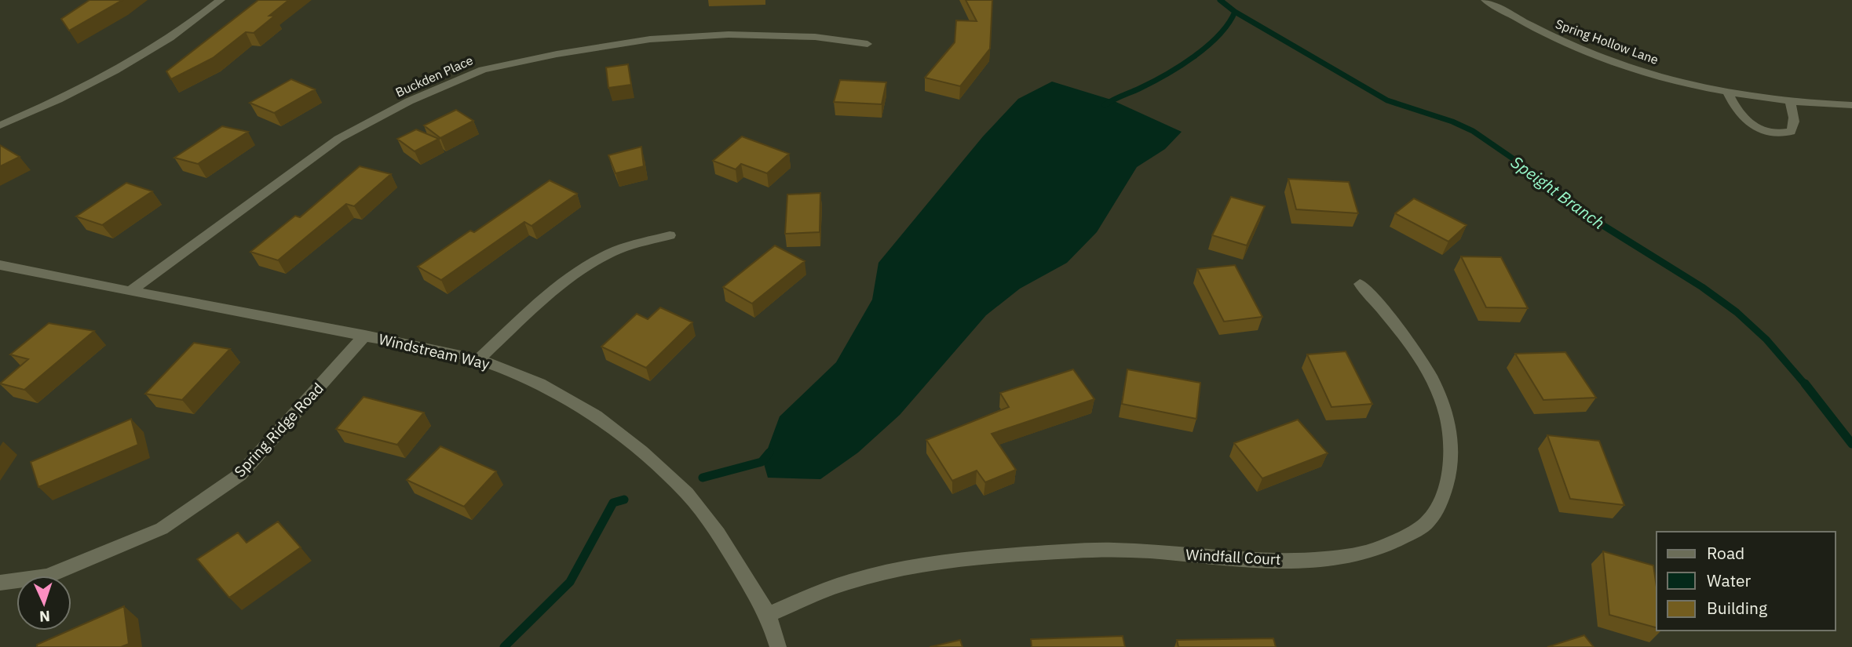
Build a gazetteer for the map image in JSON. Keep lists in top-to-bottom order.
{
  "streets": {
    "street": [
      "Spring Hollow Lane",
      "Buckden Place",
      "Windstream Way",
      "Spring Ridge Road",
      "Windfall Court"
    ]
  },
  "crossings": [
    ["Buckden Place", "Windstream Way"],
    ["Windstream Way", "Spring Ridge Road"],
    ["Windstream Way", "Windfall Court"]
  ],
  "water": ["Speight Branch"],
  "legend": ["Road", "Water", "Building"],
  "north": "bottom"
}
